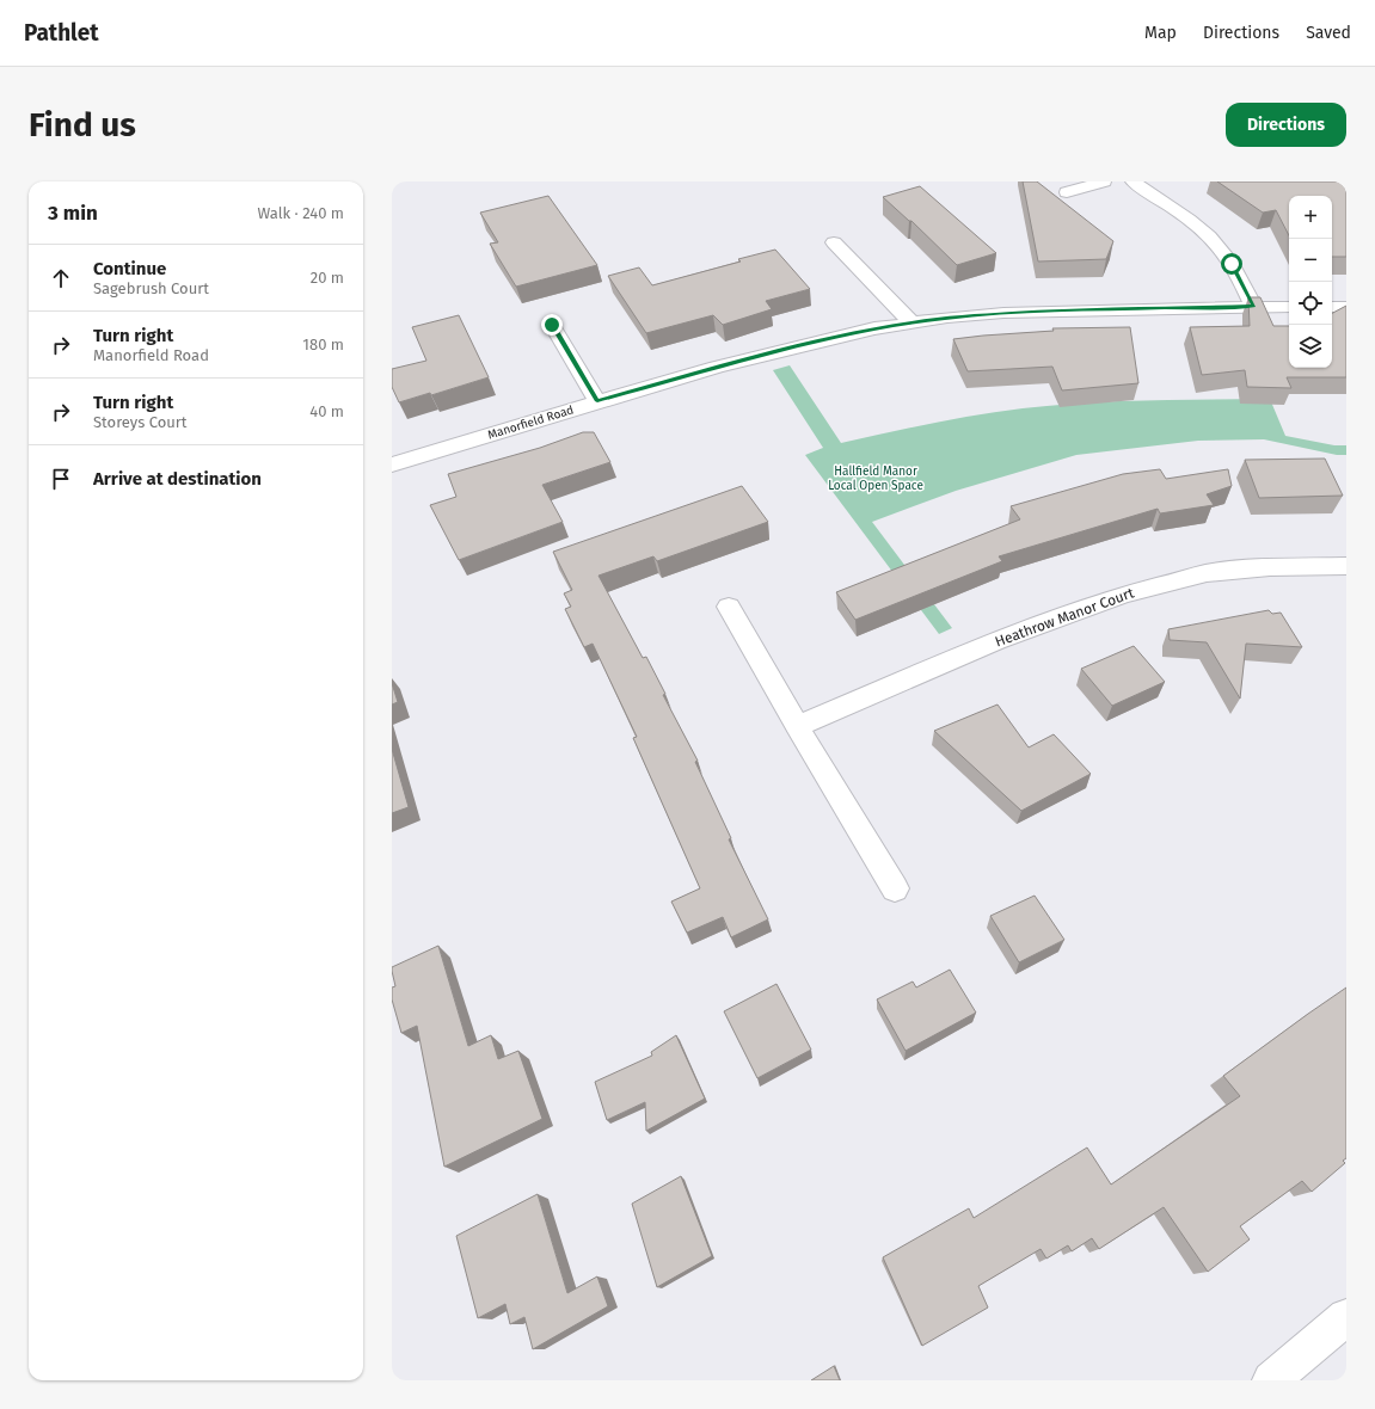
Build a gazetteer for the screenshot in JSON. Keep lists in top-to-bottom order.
{
  "streets": {
    "street": ["Manorfield Road", "Heathrow Manor Court"]
  },
  "parks": ["Hallfield Manor Local Open Space"],
  "page": {
    "header": "Pathlet",
    "nav": ["Map", "Directions", "Saved"],
    "buttons": "Directions",
    "title": "Find us",
    "heading": ["3 min", "Walk · 240 m"],
    "map_buttons": ["+", "−"],
    "list": [
      ["Continue", "Sagebrush Court", "20 m"],
      ["Turn right", "Manorfield Road", "180 m"],
      ["Turn right", "Storeys Court", "40 m"],
      "Arrive at destination"
    ]
  }
}
